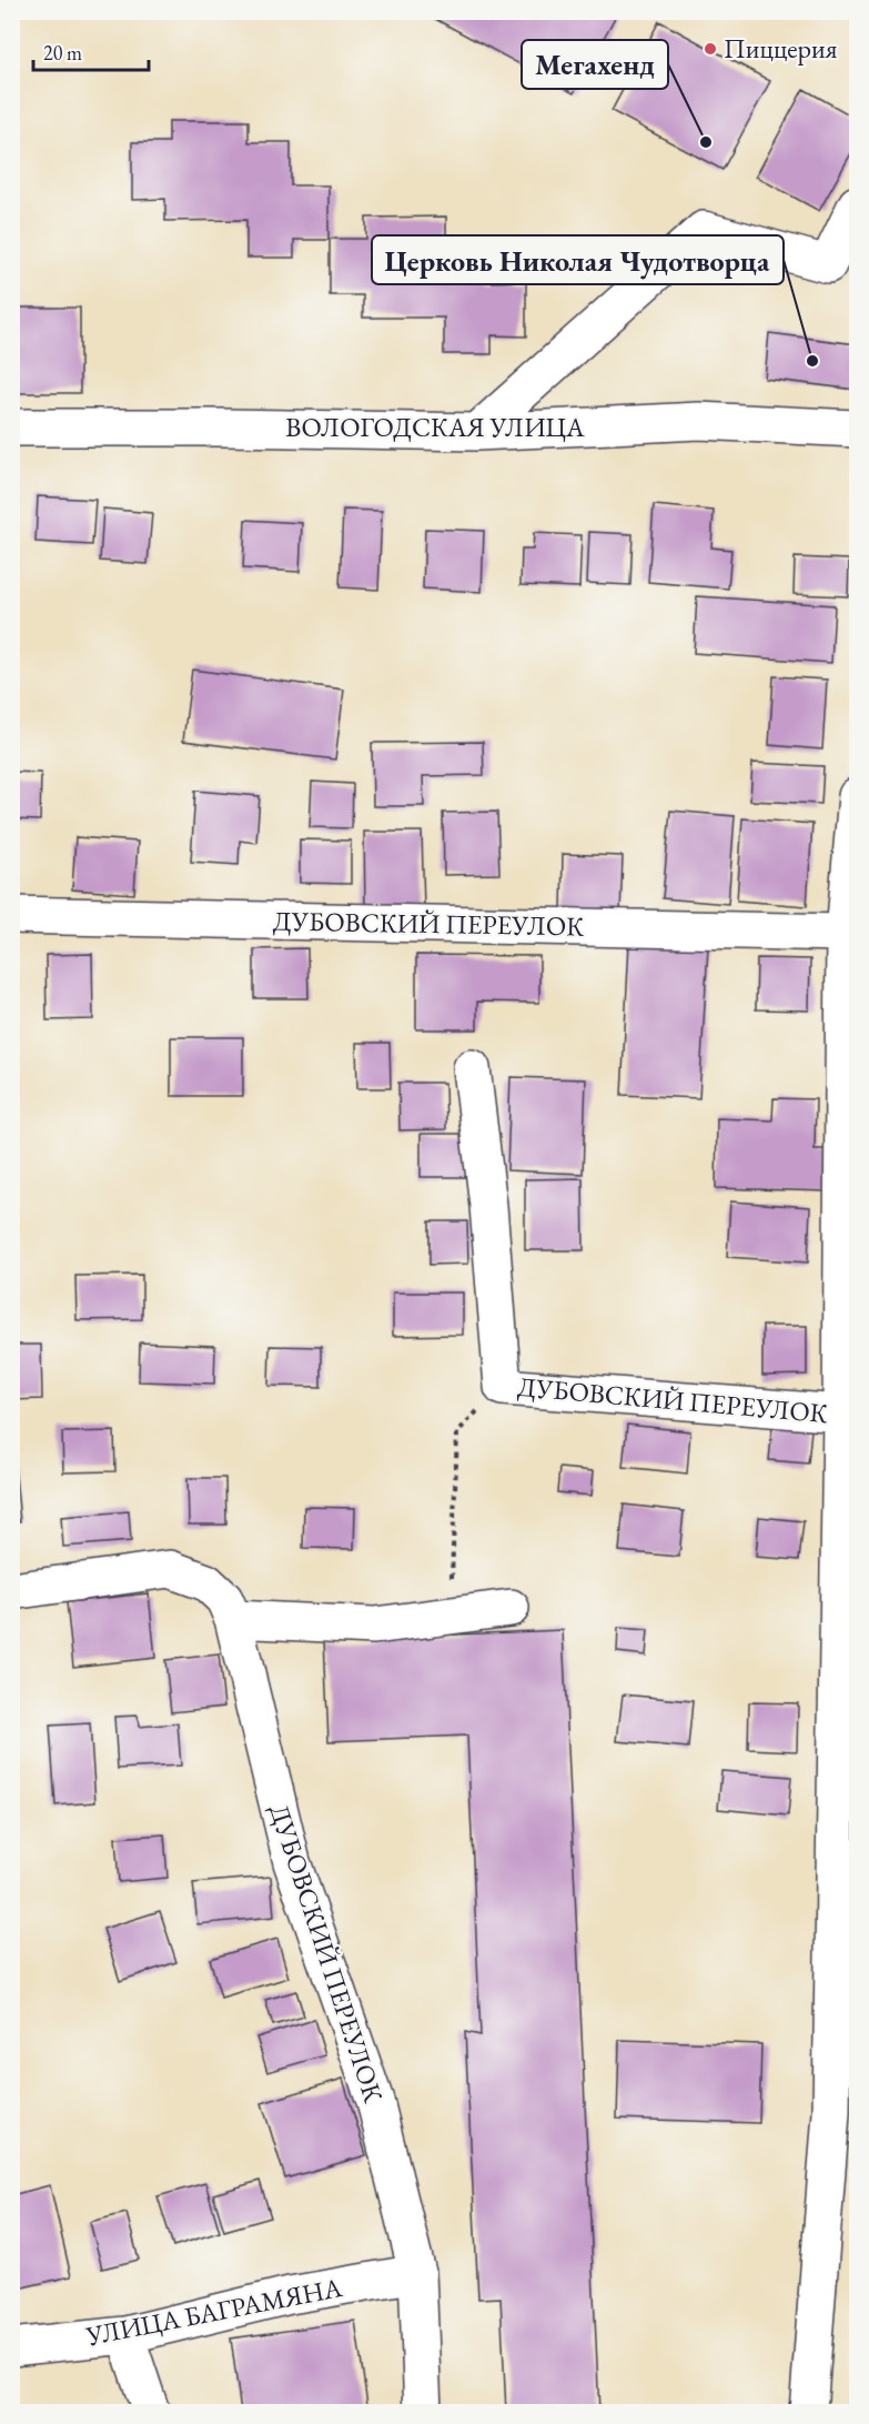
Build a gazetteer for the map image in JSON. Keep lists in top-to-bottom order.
{
  "streets": {
    "street": ["ВОЛОГОДСКАЯ УЛИЦА", "ДУБОВСКИЙ ПЕРЕУЛОК", "УЛИЦА БАГРАМЯНА"]
  },
  "crossings": [
    ["ДУБОВСКИЙ ПЕРЕУЛОК", "УЛИЦА БАГРАМЯНА"]
  ],
  "places": ["Пиццерия", "Мегахенд", "Церковь Николая Чудотворца"],
  "scale_bar": "20 m"
}
